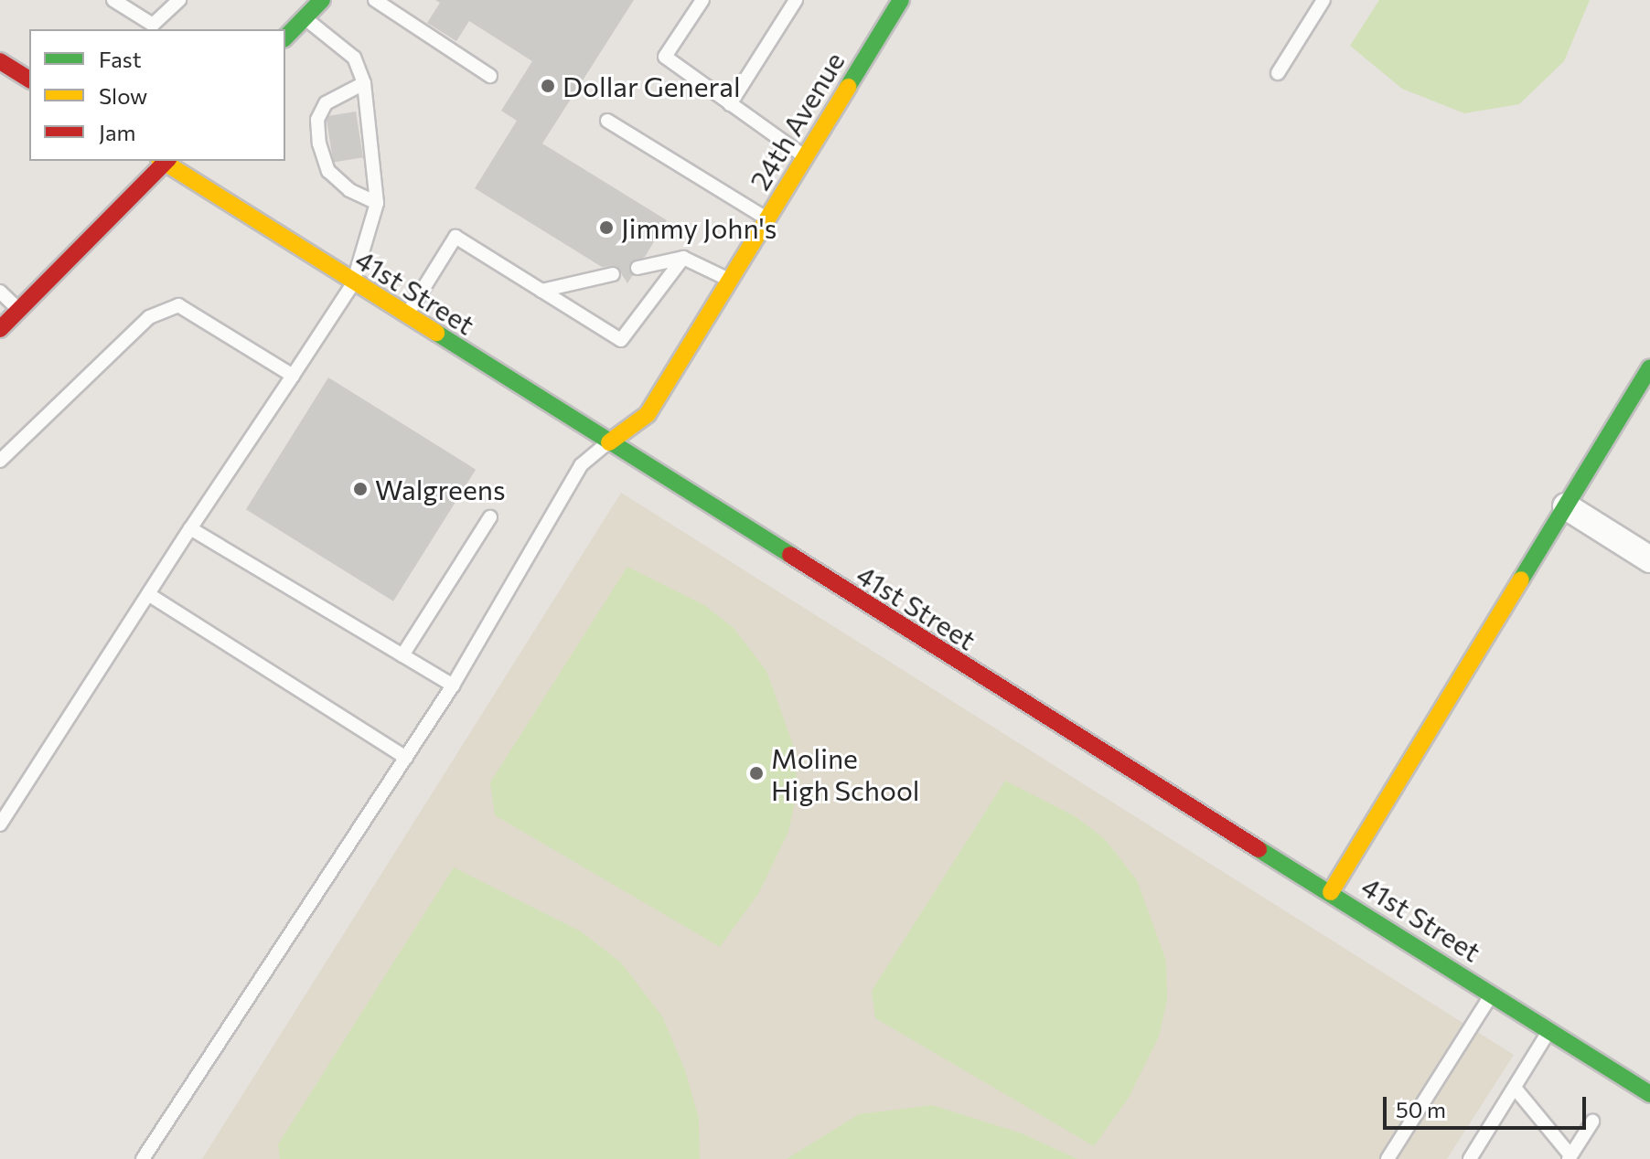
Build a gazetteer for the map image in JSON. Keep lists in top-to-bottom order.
{
  "streets": {
    "street": ["24th Avenue", "41st Street"]
  },
  "crossings": [
    ["24th Avenue", "41st Street"]
  ],
  "places": [
    "Dollar General",
    "Jimmy John's",
    "Walgreens",
    "Moline High School"
  ],
  "legend": ["Fast", "Slow", "Jam"],
  "scale_bar": "50 m"
}
